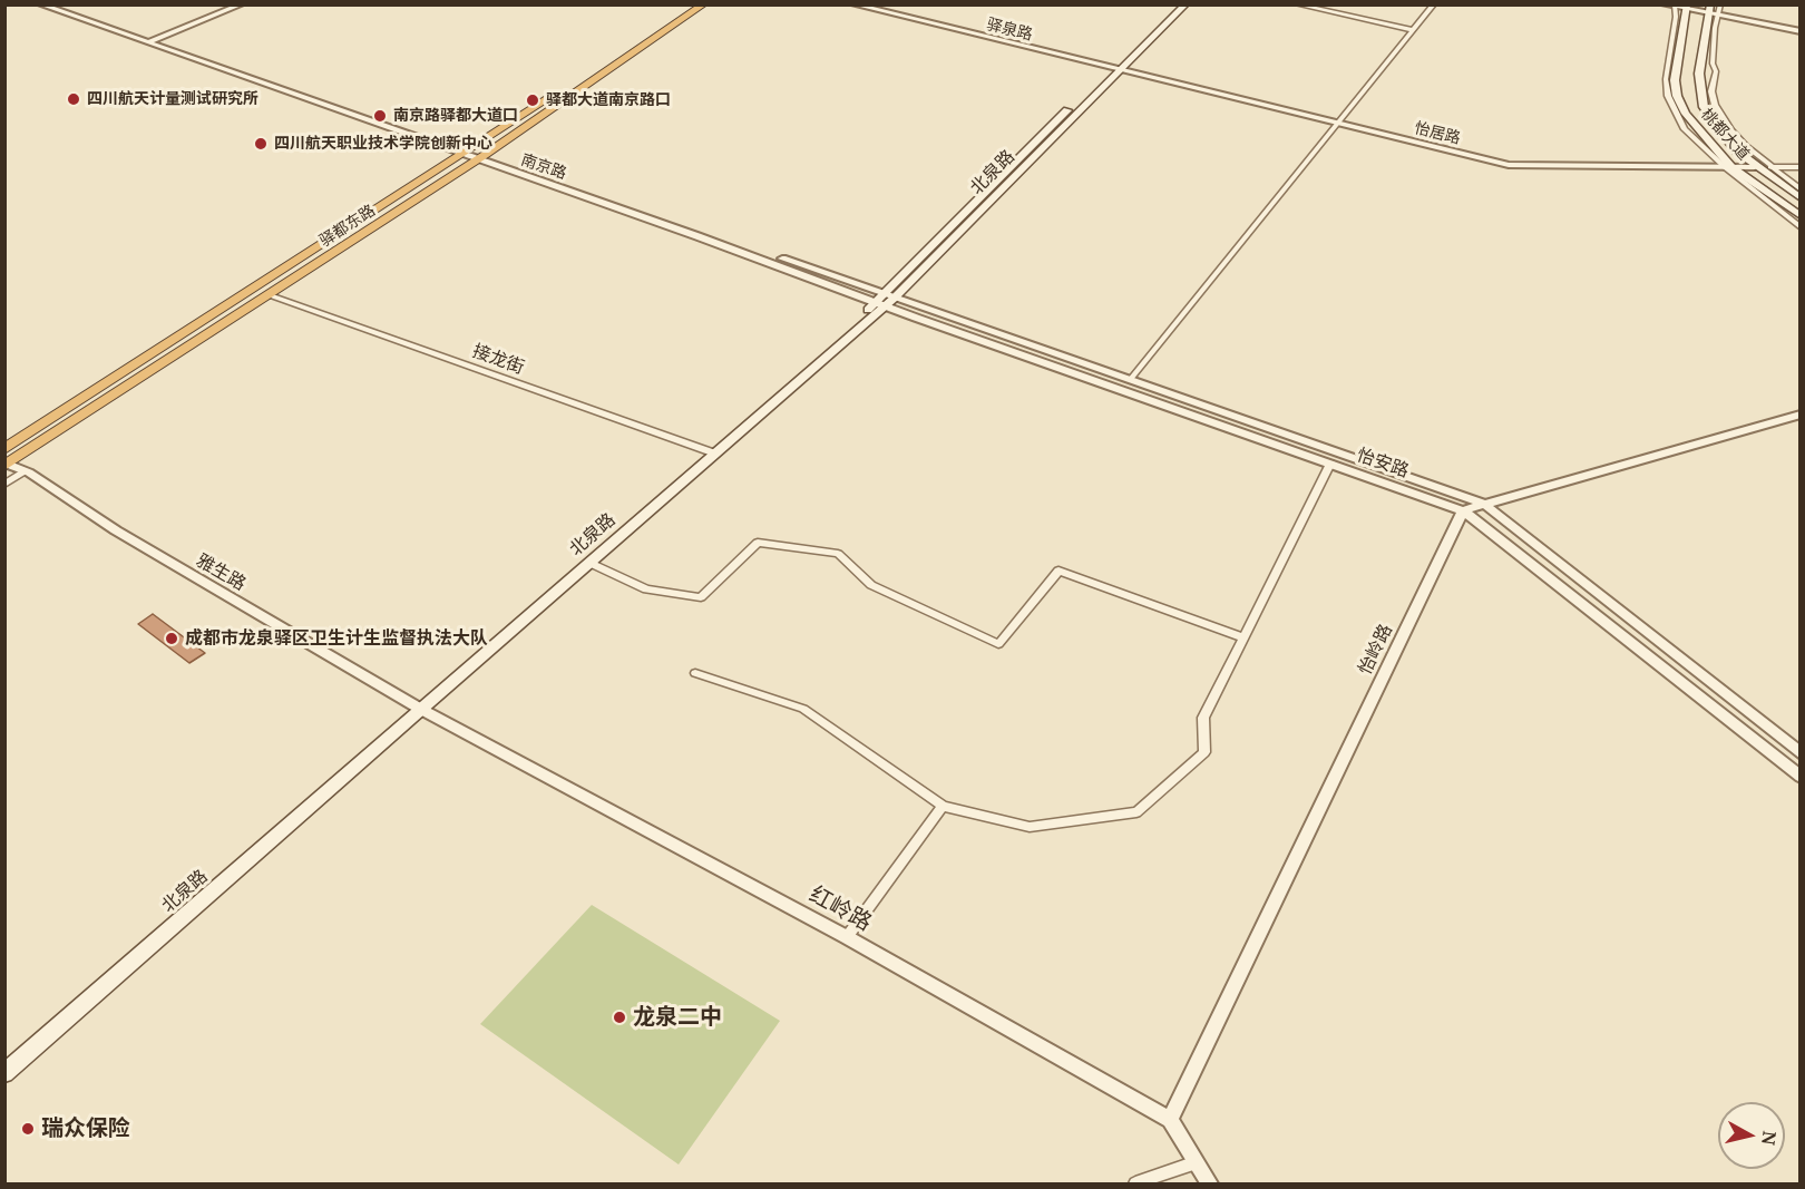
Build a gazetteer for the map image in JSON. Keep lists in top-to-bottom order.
{
  "streets": {
    "highway": ["驿都东路"],
    "main road": ["桃都大道", "北泉路"],
    "street": [
      "驿泉路",
      "怡居路",
      "南京路",
      "接龙街",
      "怡安路",
      "雅生路",
      "怡岭路",
      "红岭路"
    ]
  },
  "crossings": [
    ["驿泉路", "怡居路"],
    ["驿泉路", "北泉路"],
    ["怡居路", "桃都大道"],
    ["怡居路", "北泉路"],
    ["南京路", "北泉路"],
    ["南京路", "驿都东路"],
    ["南京路", "怡安路"],
    ["北泉路", "接龙街"],
    ["北泉路", "怡安路"],
    ["北泉路", "雅生路"],
    ["北泉路", "红岭路"],
    ["驿都东路", "接龙街"],
    ["驿都东路", "雅生路"],
    ["怡安路", "怡岭路"],
    ["雅生路", "红岭路"],
    ["怡岭路", "红岭路"]
  ],
  "places": [
    "四川航天计量测试研究所",
    "驿都大道南京路口",
    "南京路驿都大道口",
    "四川航天职业技术学院创新中心",
    "成都市龙泉驿区卫生计生监督执法大队",
    "龙泉二中",
    "瑞众保险"
  ],
  "north": "right"
}
